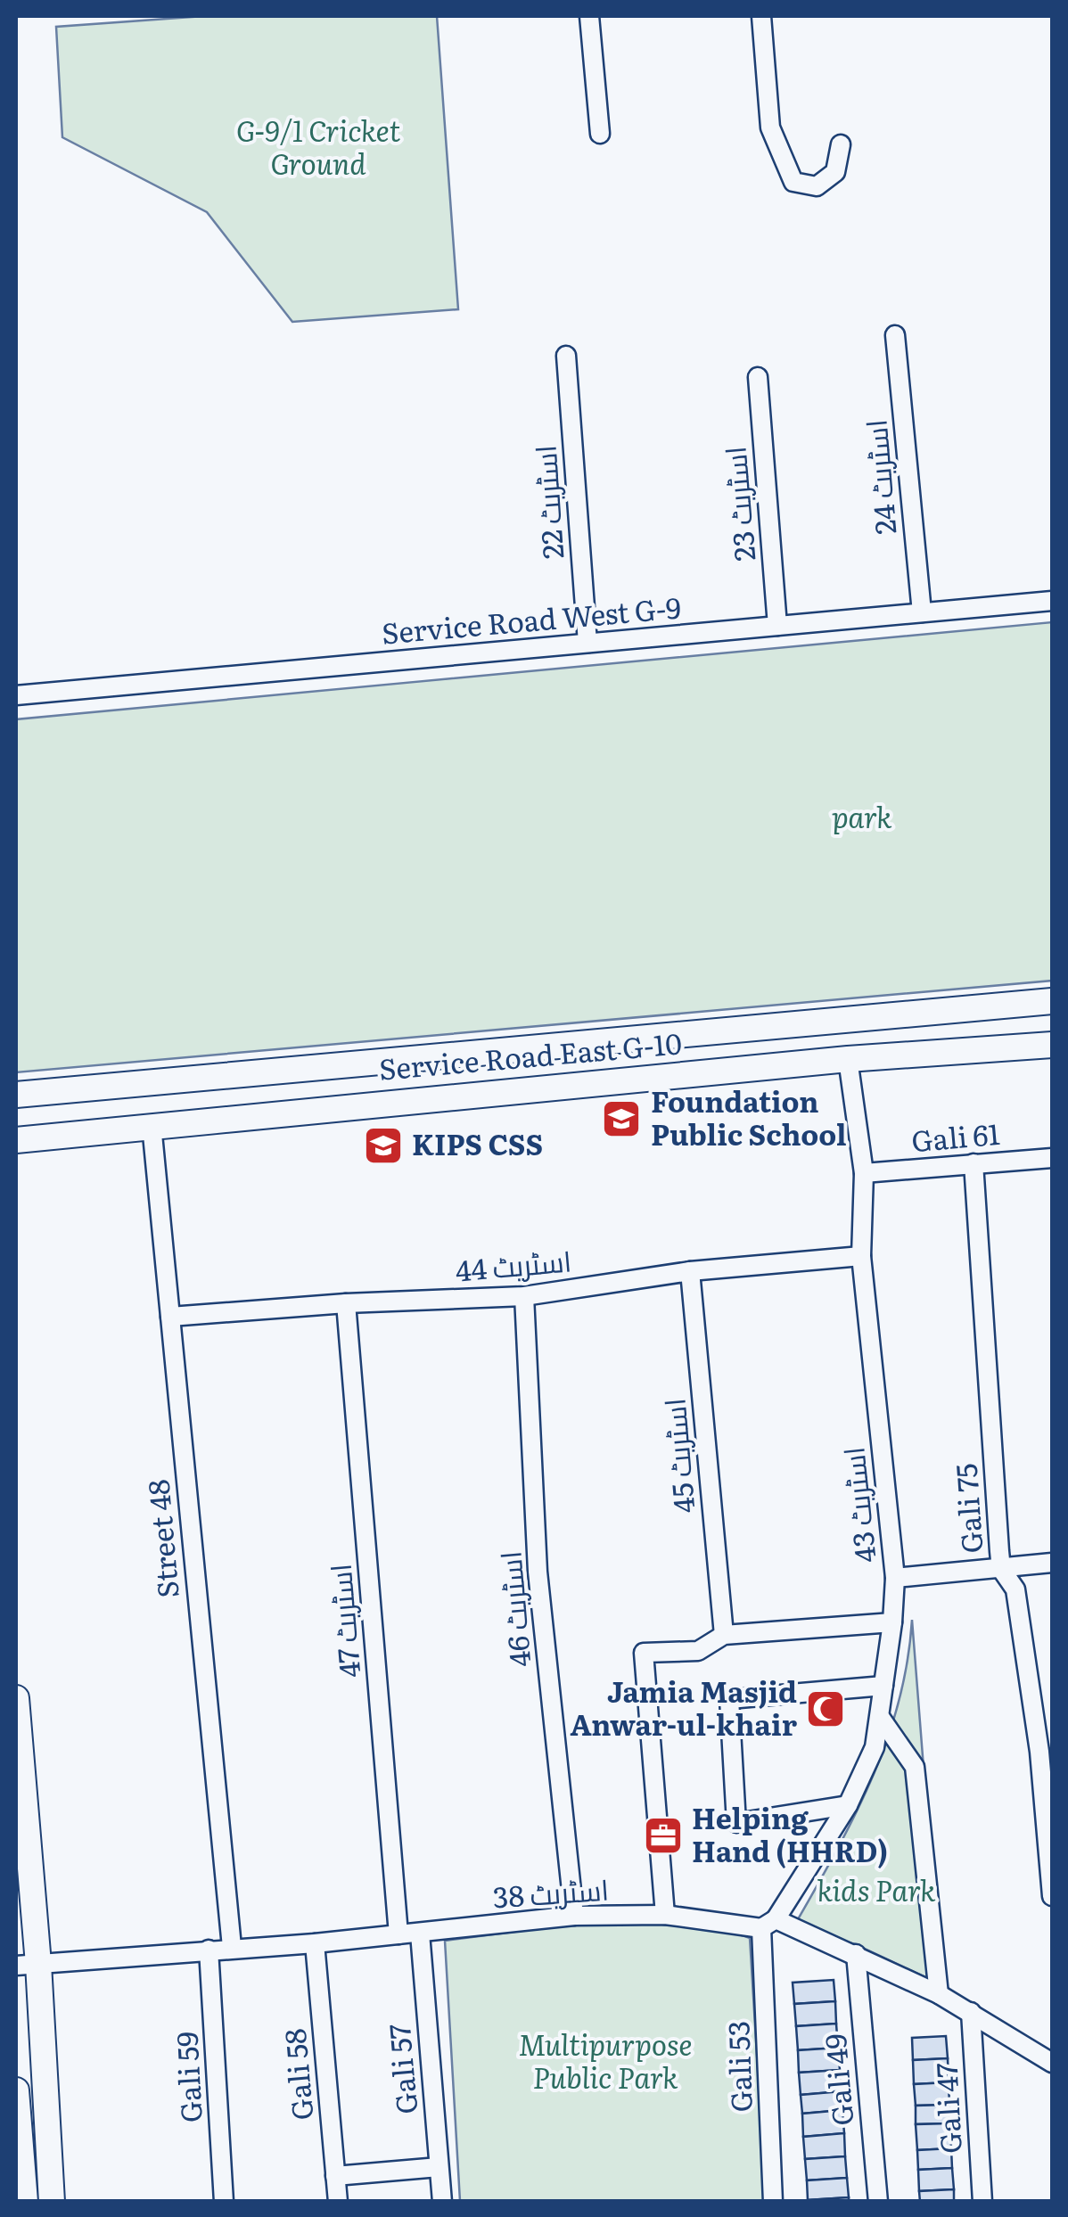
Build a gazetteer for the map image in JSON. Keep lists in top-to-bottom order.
{
  "streets": {
    "main road": ["Service Road East G-10"],
    "street": [
      "اسٹریٹ 24",
      "اسٹریٹ 22",
      "اسٹریٹ 23",
      "Service Road West G-9",
      "Gali 61",
      "اسٹریٹ 44",
      "اسٹریٹ 45",
      "اسٹریٹ 43",
      "Gali 75",
      "Street 48",
      "اسٹریٹ 46",
      "اسٹریٹ 47",
      "اسٹریٹ 38",
      "Gali 53",
      "Gali 57",
      "Gali 58",
      "Gali 59",
      "Gali 49",
      "Gali 47"
    ]
  },
  "crossings": [
    ["اسٹریٹ 24", "Service Road West G-9"],
    ["اسٹریٹ 22", "Service Road West G-9"],
    ["اسٹریٹ 23", "Service Road West G-9"],
    ["Service Road East G-10", "اسٹریٹ 43"],
    ["Service Road East G-10", "Street 48"],
    ["Gali 61", "اسٹریٹ 43"],
    ["Gali 61", "Gali 75"],
    ["اسٹریٹ 44", "اسٹریٹ 45"],
    ["اسٹریٹ 44", "اسٹریٹ 43"],
    ["اسٹریٹ 44", "Street 48"],
    ["اسٹریٹ 44", "اسٹریٹ 46"],
    ["اسٹریٹ 44", "اسٹریٹ 47"],
    ["اسٹریٹ 43", "اسٹریٹ 38"],
    ["اسٹریٹ 43", "Gali 53"],
    ["Street 48", "اسٹریٹ 38"],
    ["اسٹریٹ 46", "اسٹریٹ 38"],
    ["اسٹریٹ 47", "اسٹریٹ 38"],
    ["اسٹریٹ 38", "Gali 53"],
    ["اسٹریٹ 38", "Gali 57"],
    ["اسٹریٹ 38", "Gali 58"],
    ["اسٹریٹ 38", "Gali 59"],
    ["اسٹریٹ 38", "Gali 49"],
    ["اسٹریٹ 38", "Gali 47"]
  ],
  "parks": [
    "G-9/1 Cricket Ground",
    "park",
    "kids Park",
    "Multipurpose Public Park"
  ],
  "places": {
    "school or university": ["Foundation Public School", "KIPS CSS"],
    "mosque": ["Jamia Masjid Anwar-ul-khair"],
    "office": ["Helping Hand (HHRD)"]
  }
}
